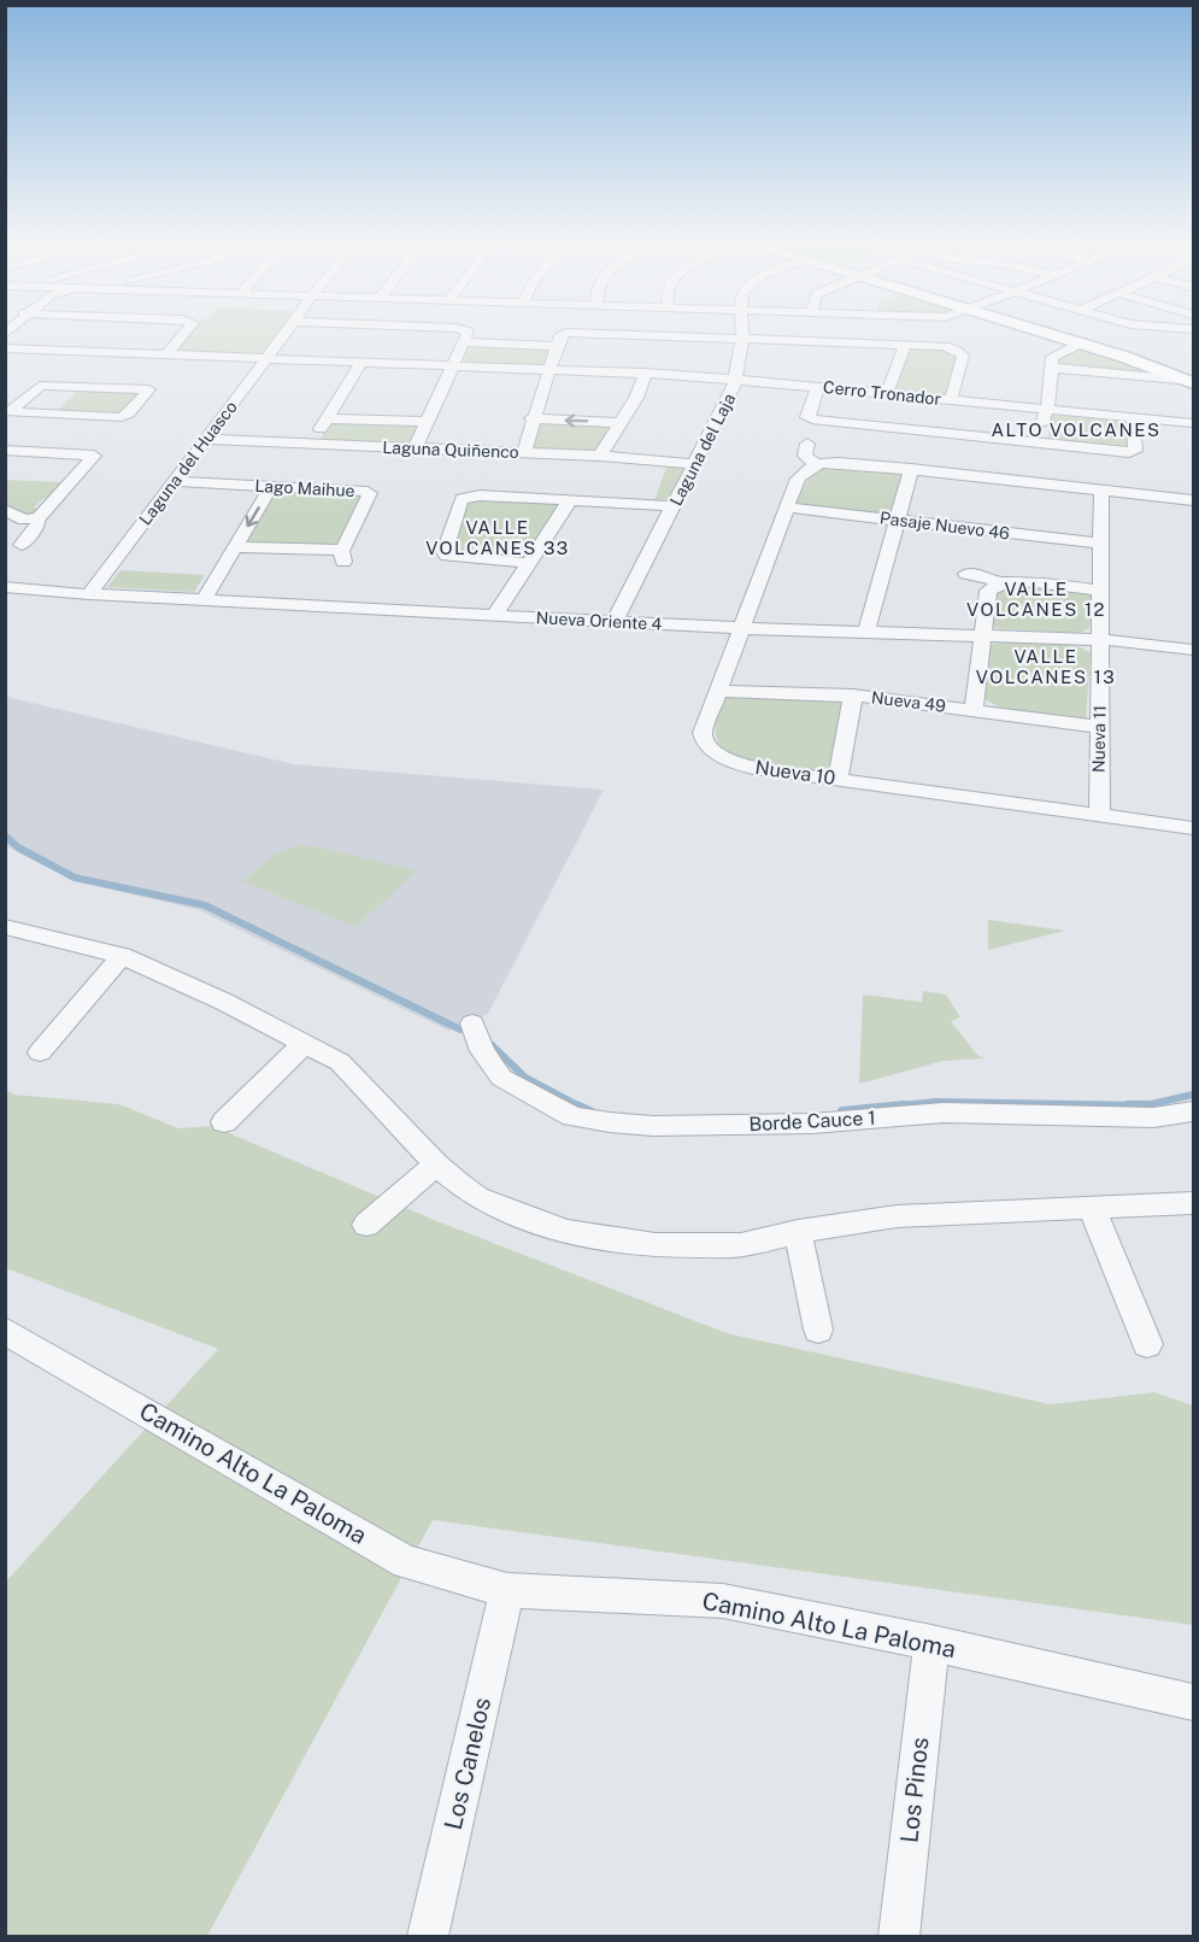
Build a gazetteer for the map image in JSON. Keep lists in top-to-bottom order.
{
  "streets": {
    "street": [
      "Cerro Tronador",
      "Laguna Quiñenco",
      "Laguna del Laja",
      "Laguna del Huasco",
      "Lago Maihue",
      "Pasaje Nuevo 46",
      "Nueva Oriente 4",
      "Nueva 49",
      "Nueva 11",
      "Nueva 10",
      "Borde Cauce 1",
      "Camino Alto La Paloma",
      "Los Canelos",
      "Los Pinos"
    ]
  },
  "crossings": [
    ["Cerro Tronador", "Laguna del Laja"],
    ["Cerro Tronador", "Laguna del Huasco"],
    ["Laguna Quiñenco", "Laguna del Laja"],
    ["Laguna Quiñenco", "Laguna del Huasco"],
    ["Laguna del Laja", "Nueva Oriente 4"],
    ["Laguna del Huasco", "Lago Maihue"],
    ["Laguna del Huasco", "Nueva Oriente 4"],
    ["Pasaje Nuevo 46", "Nueva 11"],
    ["Pasaje Nuevo 46", "Nueva 10"],
    ["Nueva Oriente 4", "Nueva 11"],
    ["Nueva Oriente 4", "Nueva 10"],
    ["Nueva 49", "Nueva 11"],
    ["Nueva 49", "Nueva 10"],
    ["Nueva 11", "Nueva 10"],
    ["Camino Alto La Paloma", "Los Canelos"],
    ["Camino Alto La Paloma", "Los Pinos"]
  ],
  "districts": [
    "ALTO VOLCANES",
    "VALLE VOLCANES 33",
    "VALLE VOLCANES 12",
    "VALLE VOLCANES 13"
  ]
}
